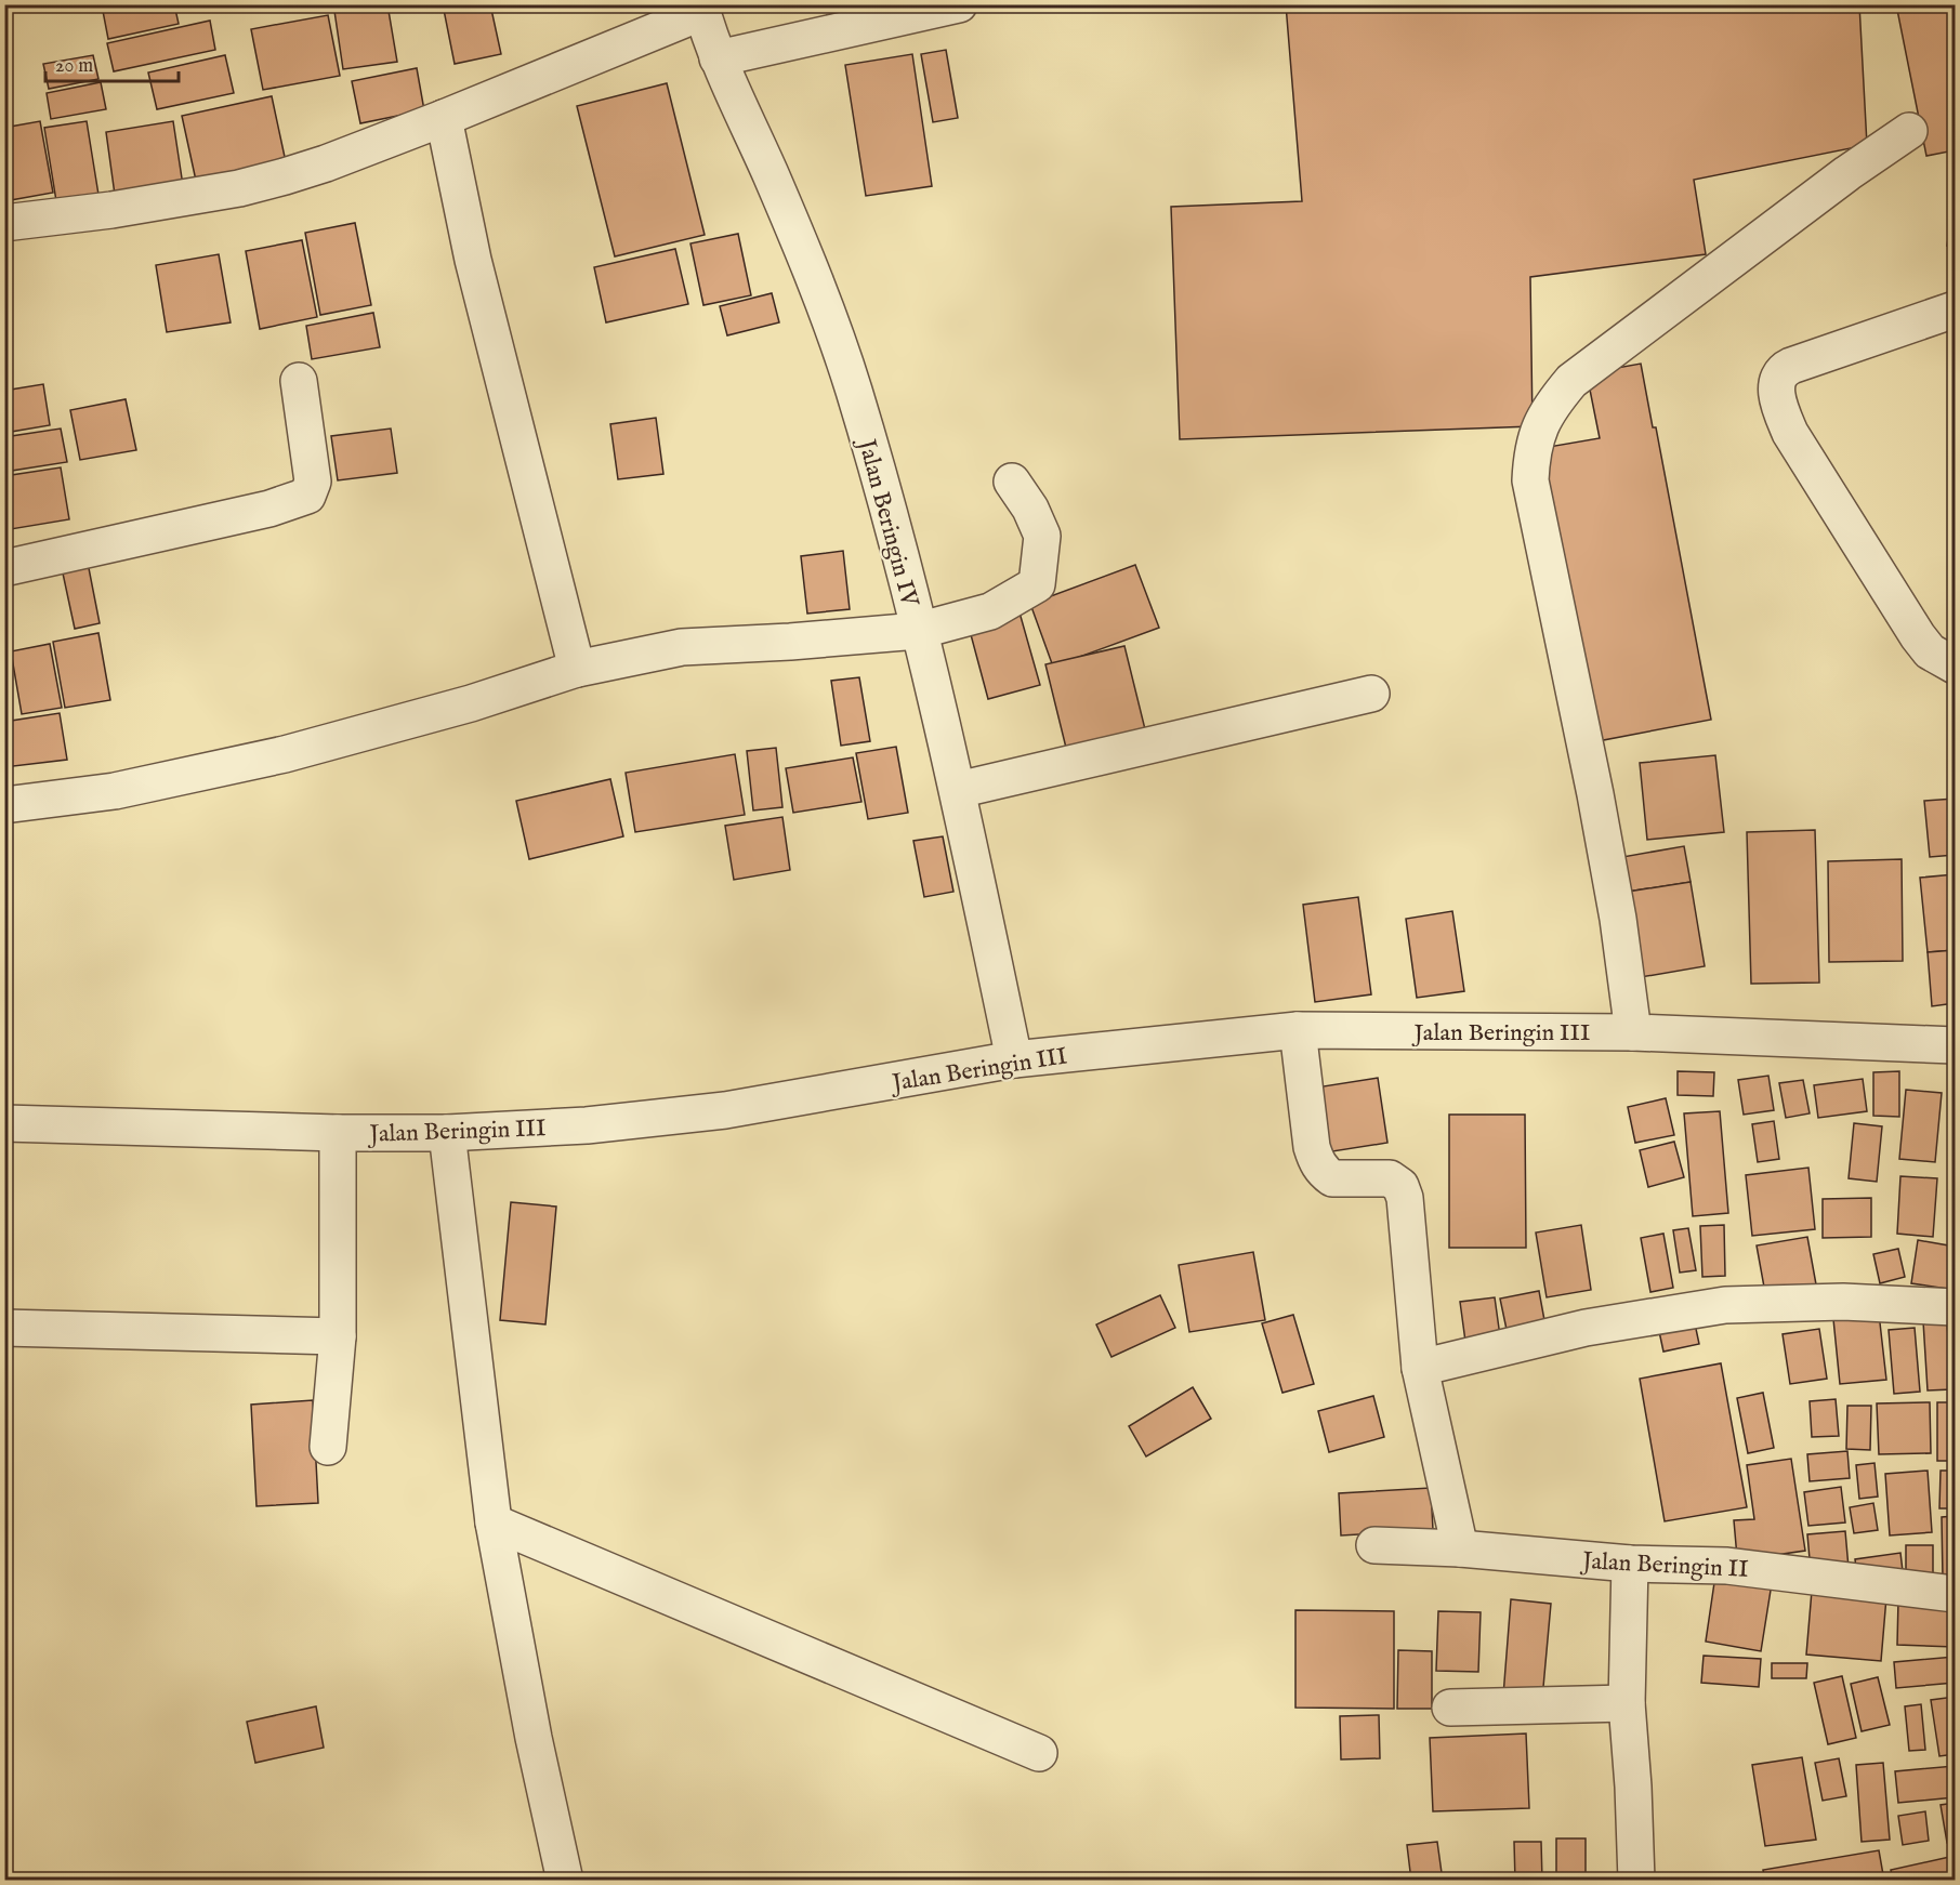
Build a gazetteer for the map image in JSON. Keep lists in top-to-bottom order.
{
  "streets": {
    "street": ["Jalan Beringin IV", "Jalan Beringin III", "Jalan Beringin II"]
  },
  "crossings": [
    ["Jalan Beringin IV", "Jalan Beringin III"]
  ],
  "scale_bar": "20 m"
}
